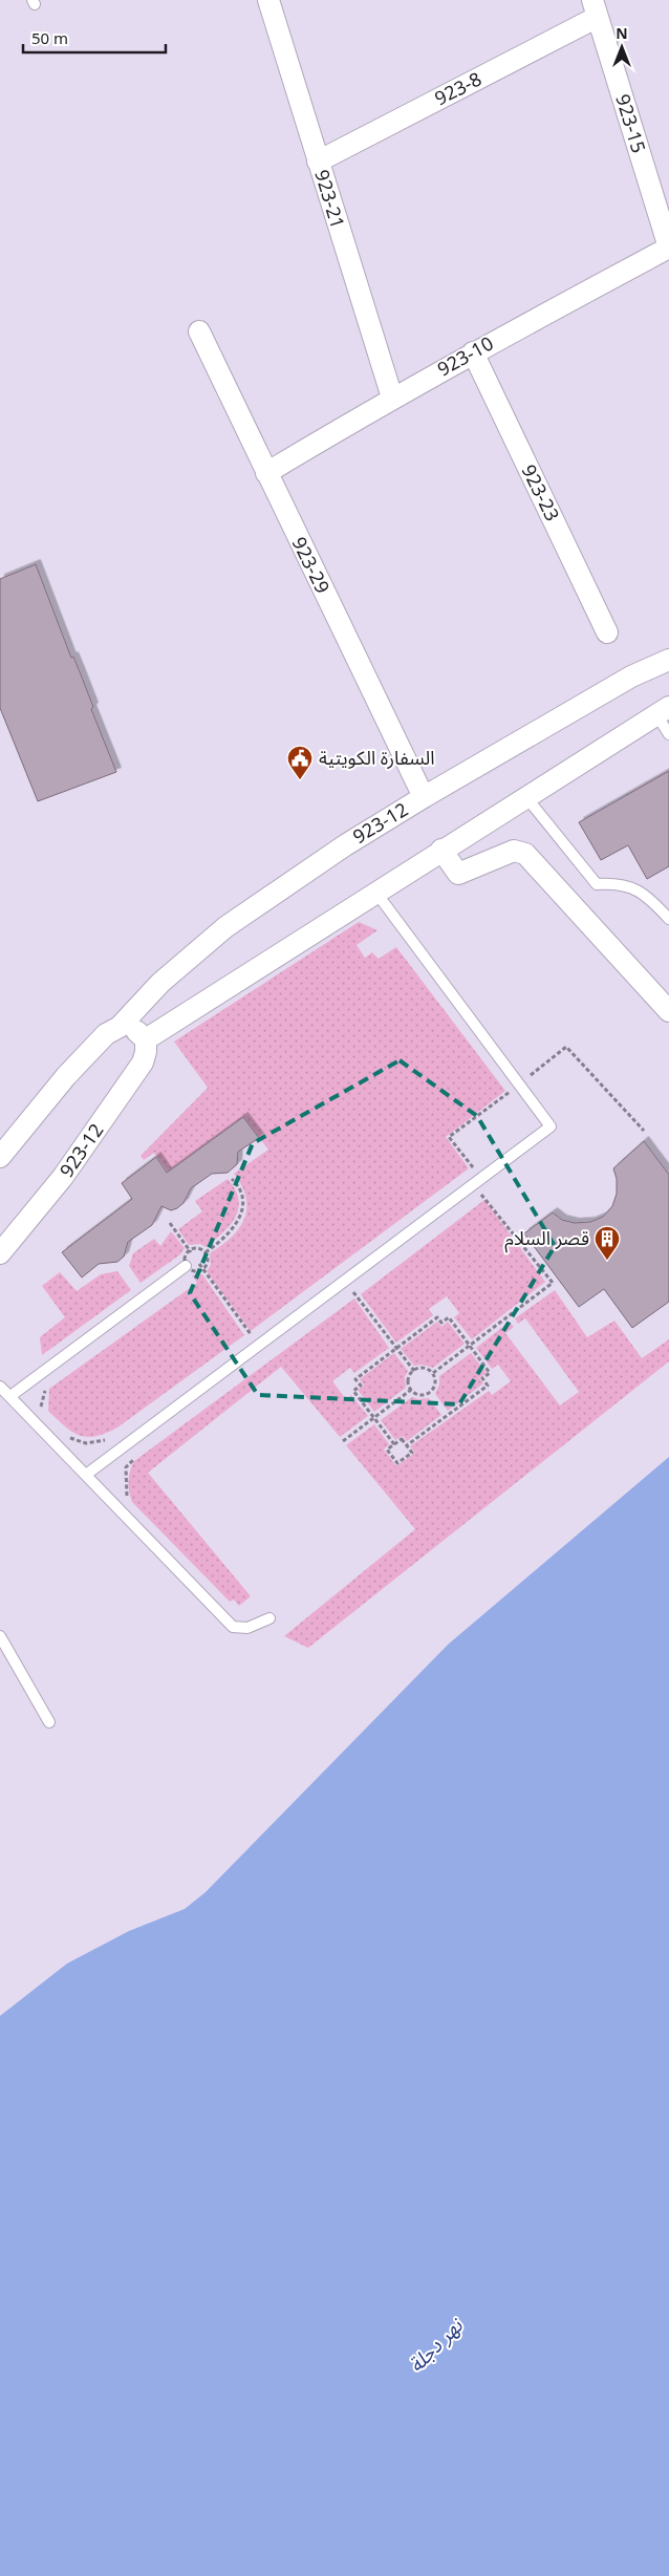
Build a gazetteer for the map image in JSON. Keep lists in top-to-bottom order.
{
  "streets": {
    "street": [
      "923-8",
      "923-15",
      "923-21",
      "923-10",
      "923-23",
      "923-29",
      "923-12"
    ]
  },
  "crossings": [
    ["923-8", "923-15"],
    ["923-8", "923-21"],
    ["923-15", "923-10"],
    ["923-21", "923-10"],
    ["923-10", "923-23"],
    ["923-10", "923-29"],
    ["923-29", "923-12"]
  ],
  "water": ["نهر دجلة"],
  "places": {
    "public building": ["السفارة الكويتية"],
    "building": ["قصر السلام"]
  },
  "scale_bar": "50 m",
  "north": "top"
}
